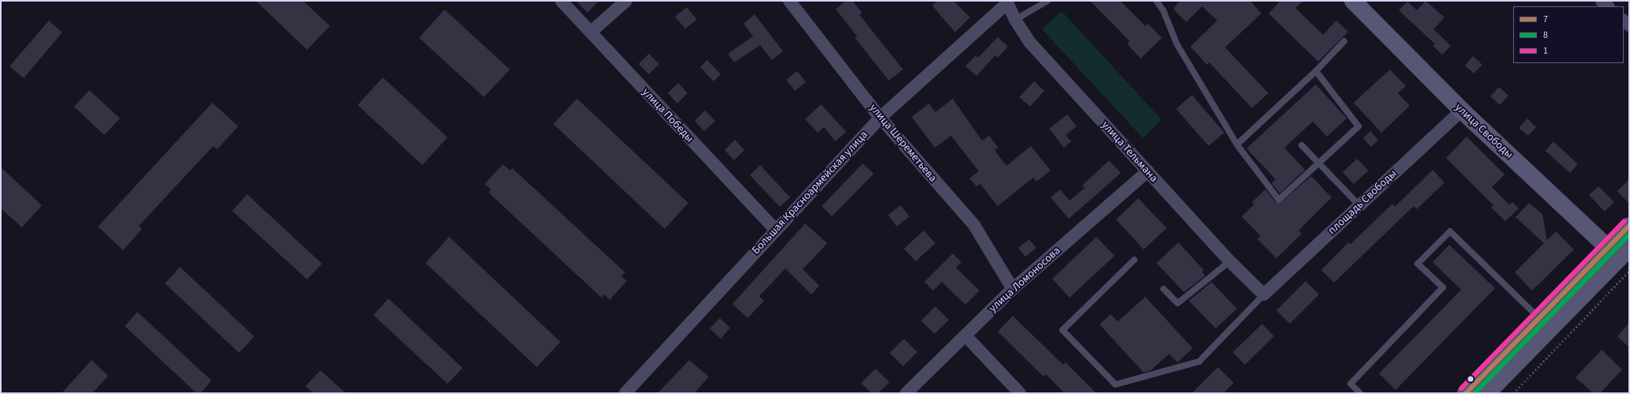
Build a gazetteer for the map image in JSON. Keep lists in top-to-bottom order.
{
  "streets": {
    "main road": ["улица Свободы"],
    "street": [
      "улица Победы",
      "улица Шереметьева",
      "улица Тельмана",
      "Большая Красноармейская улица",
      "площадь Свободы",
      "улица Ломоносова"
    ]
  },
  "crossings": [
    ["улица Победы", "Большая Красноармейская улица"],
    ["улица Свободы", "площадь Свободы"],
    ["улица Шереметьева", "Большая Красноармейская улица"],
    ["улица Шереметьева", "улица Ломоносова"],
    ["улица Тельмана", "Большая Красноармейская улица"],
    ["улица Тельмана", "площадь Свободы"],
    ["улица Тельмана", "улица Ломоносова"]
  ],
  "lines": ["transit line 1", "transit line 7", "transit line 8"],
  "legend": ["7", "8", "1"]
}
